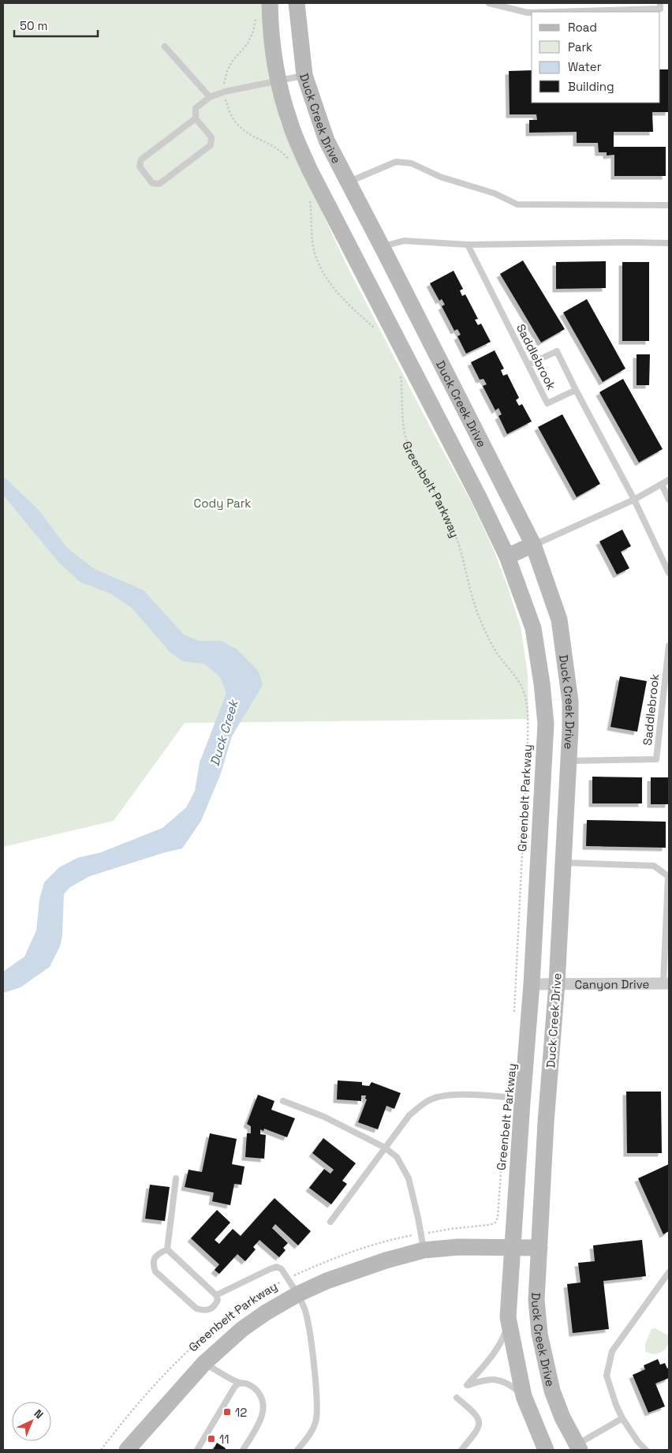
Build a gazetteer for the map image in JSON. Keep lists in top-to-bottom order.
{
  "streets": {
    "main road": ["Duck Creek Drive", "Greenbelt Parkway"],
    "street": ["Canyon Drive"],
    "lane": ["Saddlebrook"]
  },
  "crossings": [
    ["Duck Creek Drive", "Saddlebrook"],
    ["Duck Creek Drive", "Greenbelt Parkway"],
    ["Duck Creek Drive", "Canyon Drive"]
  ],
  "water": ["Duck Creek"],
  "parks": ["Cody Park"],
  "places": {
    "transit": ["12", "11"]
  },
  "legend": [
    "Road",
    "Park",
    "Water",
    "Building"
  ],
  "scale_bar": "50 m",
  "north": "top right"
}
